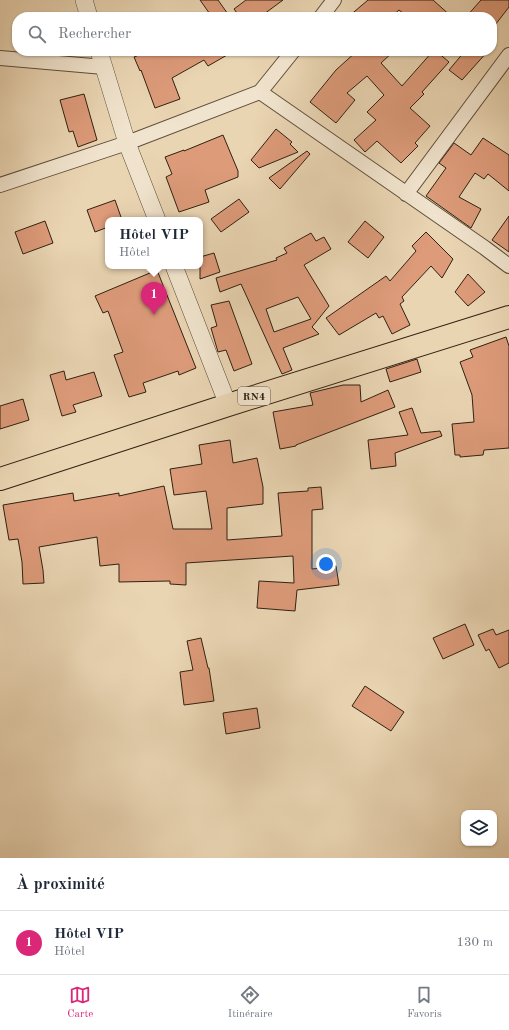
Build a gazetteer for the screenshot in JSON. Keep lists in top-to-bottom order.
{
  "streets": {
    "highway": ["RN4"]
  },
  "page": {
    "search": "Rechercher",
    "popup": ["Hôtel VIP", "Hôtel"],
    "pins": "1",
    "heading": "À proximité",
    "list": [
      {
        "mark": "1",
        "name": "Hôtel VIP",
        "note": "Hôtel",
        "value": "130 m"
      }
    ],
    "nav": ["Carte", "Itinéraire", "Favoris"]
  }
}
